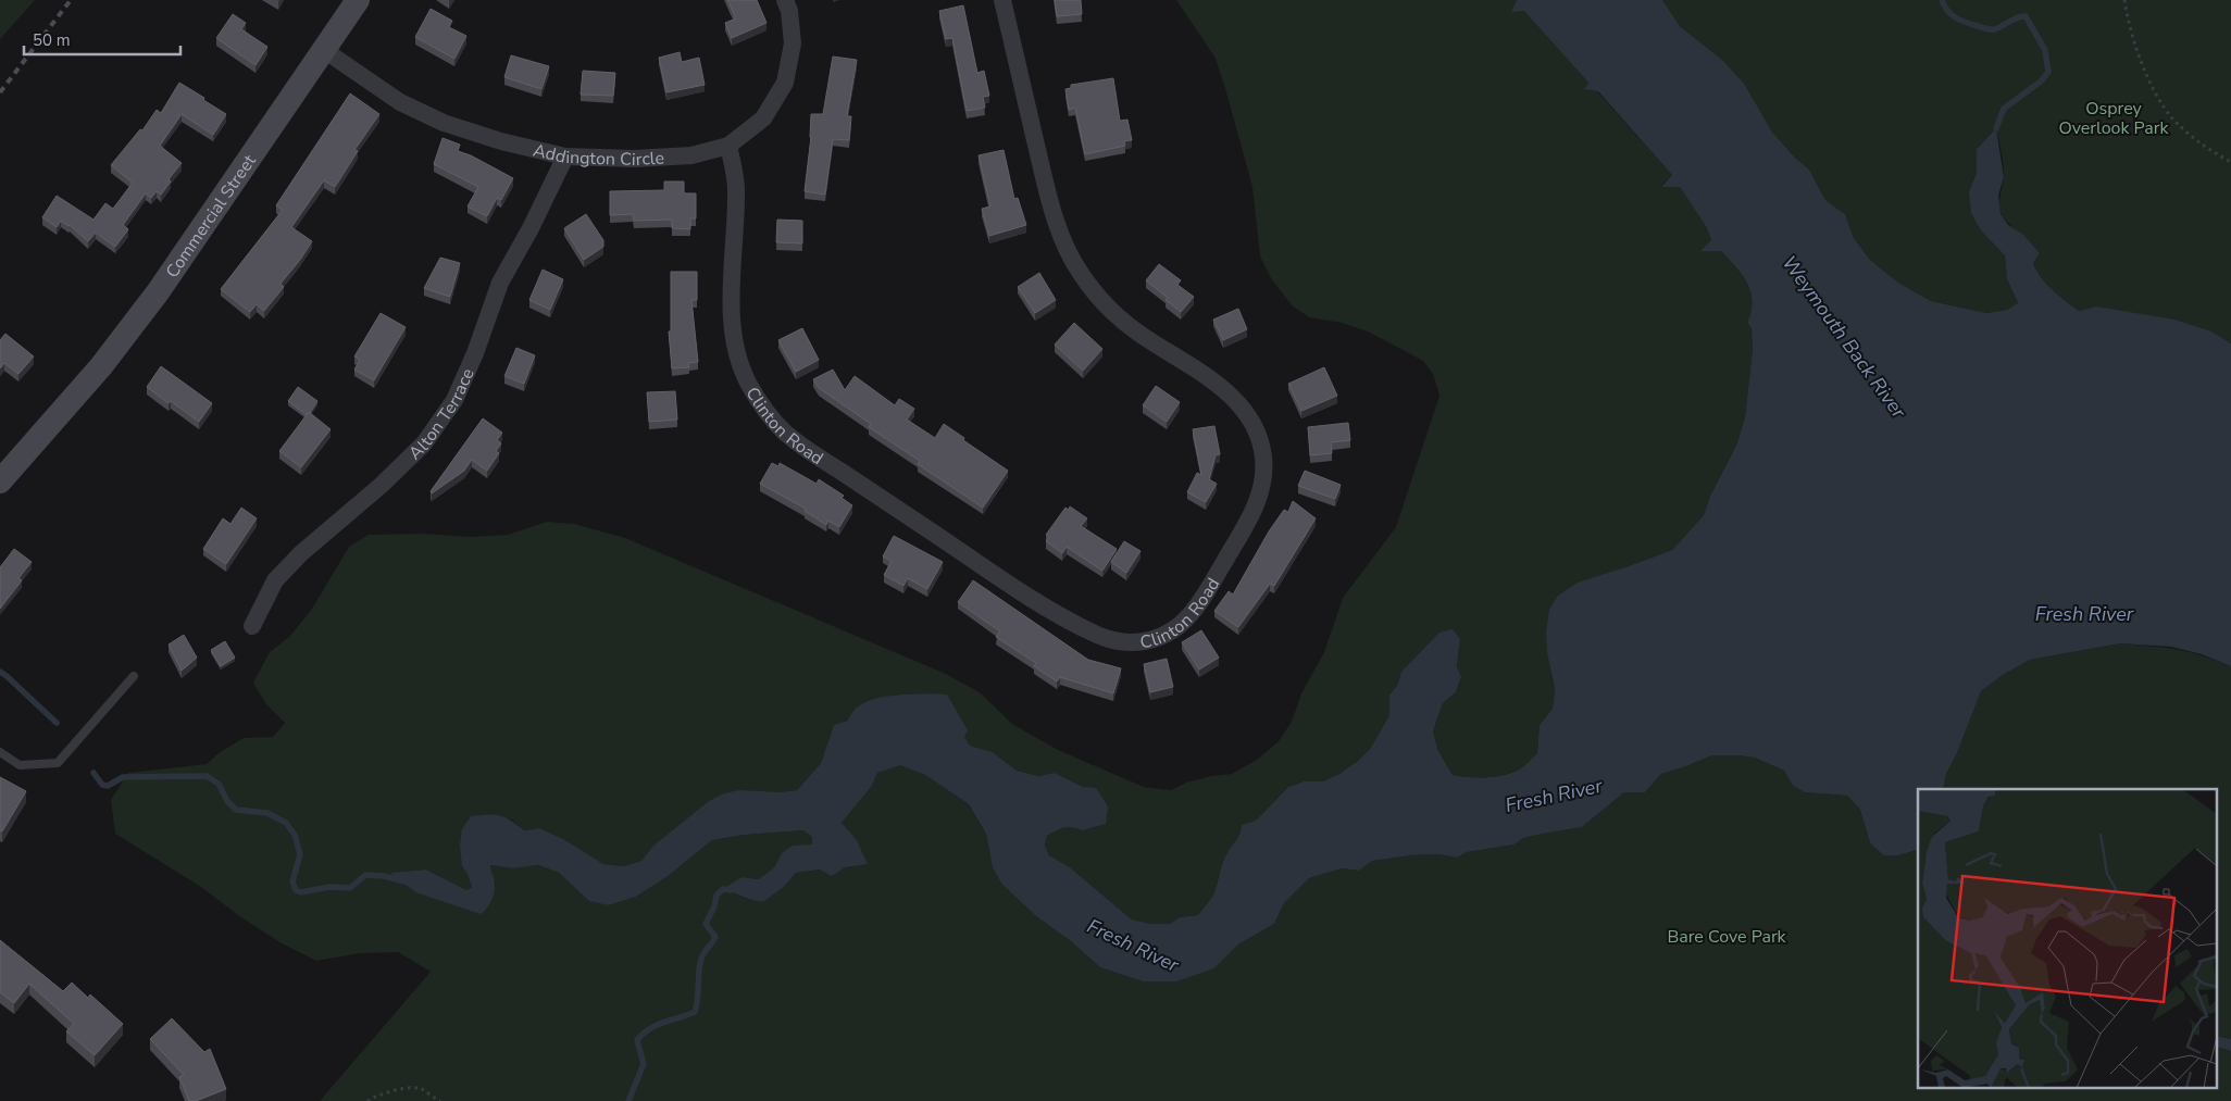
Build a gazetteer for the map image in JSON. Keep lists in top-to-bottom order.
{
  "streets": {
    "main road": ["Commercial Street"],
    "street": ["Addington Circle", "Alton Terrace", "Clinton Road"]
  },
  "crossings": [
    ["Addington Circle", "Commercial Street"],
    ["Addington Circle", "Alton Terrace"],
    ["Addington Circle", "Clinton Road"]
  ],
  "water": ["Weymouth Back River", "Fresh River"],
  "parks": ["Osprey Overlook Park", "Bare Cove Park"],
  "scale_bar": "50 m"
}
